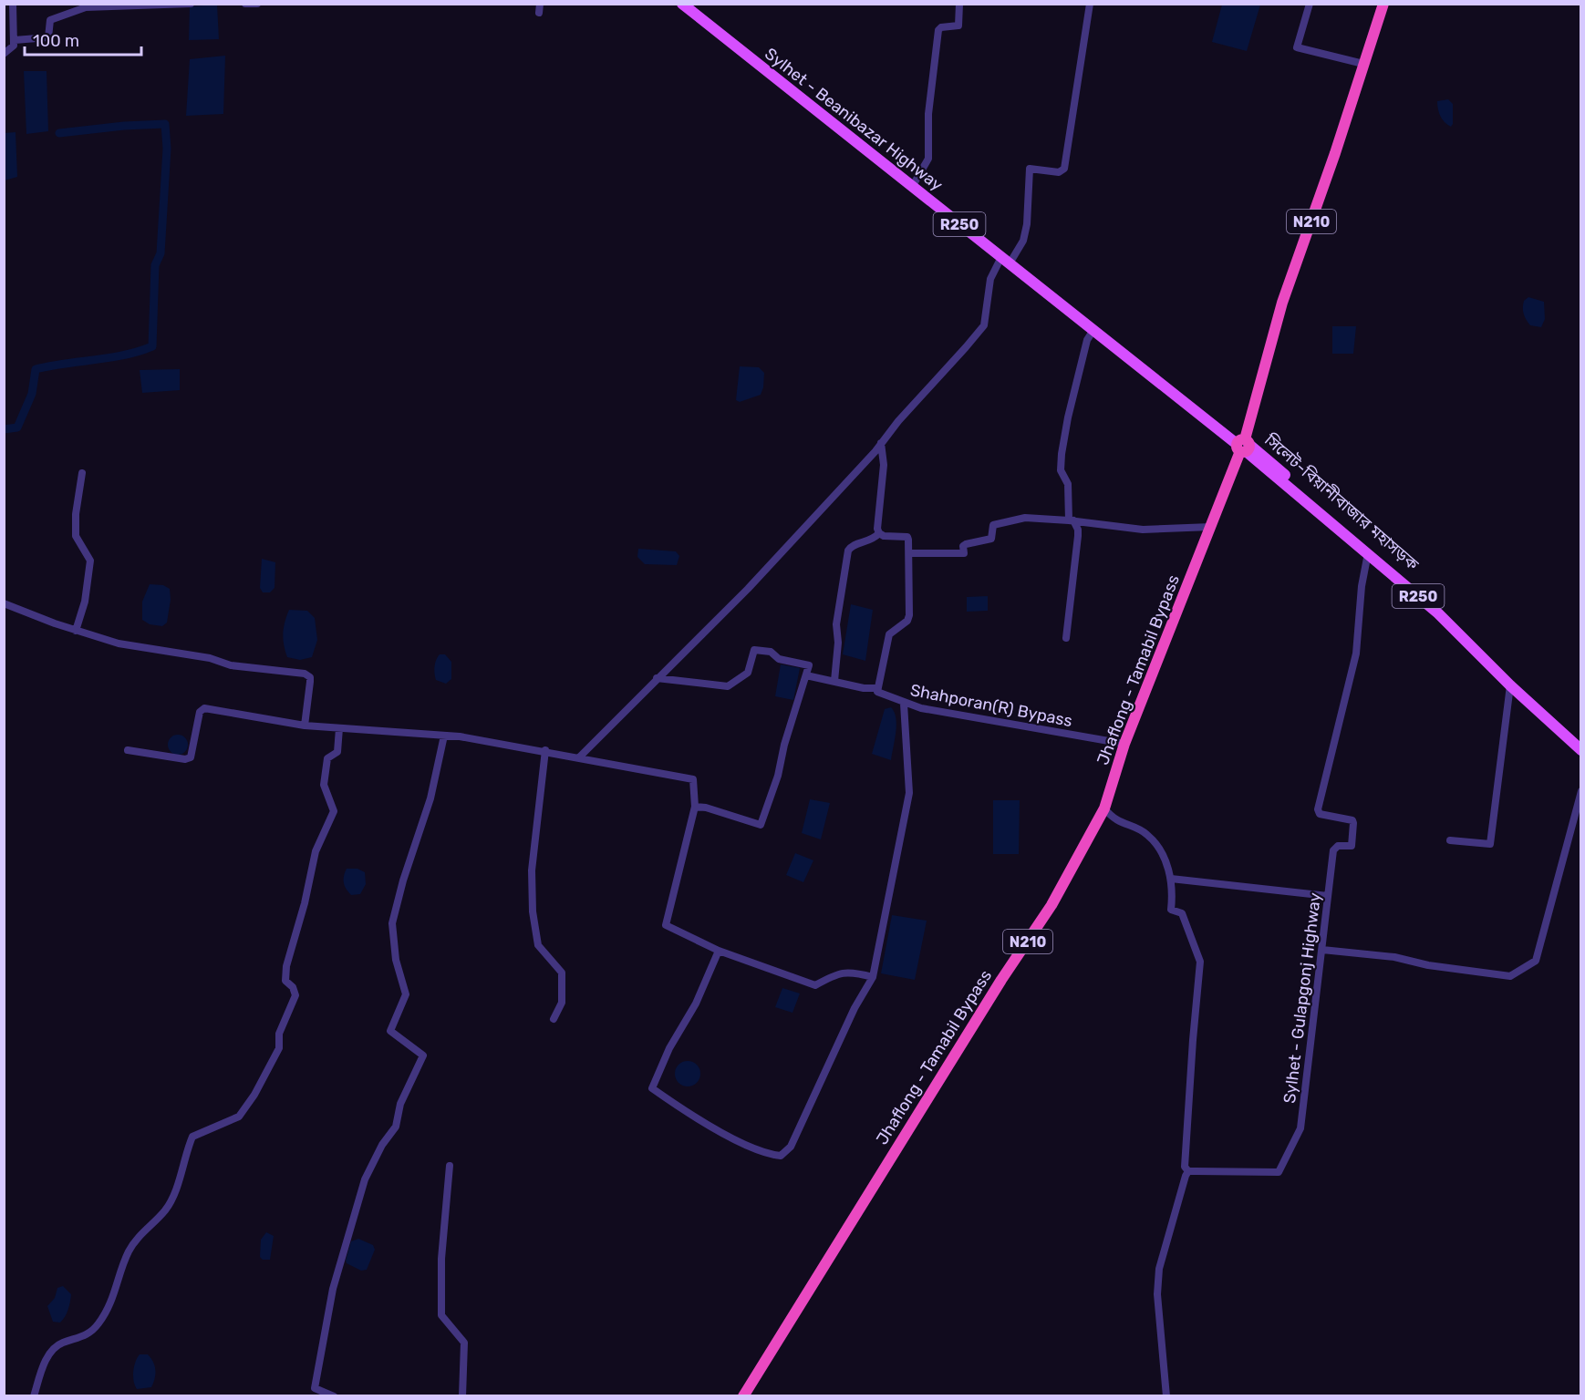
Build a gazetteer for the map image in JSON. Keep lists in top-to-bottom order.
{
  "streets": {
    "highway": ["N210", "Jhaflong - Tamabil Bypass"],
    "main road": ["Sylhet - Beanibazar Highway", "R250", "সিলেট-বিয়ানীবাজার মহাসড়ক"],
    "street": ["Shahporan(R) Bypass", "Sylhet - Gulapgonj Highway"]
  },
  "crossings": [
    ["Sylhet - Beanibazar Highway", "সিলেট-বিয়ানীবাজার মহাসড়ক"],
    ["Sylhet - Beanibazar Highway", "Jhaflong - Tamabil Bypass"],
    ["সিলেট-বিয়ানীবাজার মহাসড়ক", "Jhaflong - Tamabil Bypass"],
    ["সিলেট-বিয়ানীবাজার মহাসড়ক", "Sylhet - Gulapgonj Highway"],
    ["Jhaflong - Tamabil Bypass", "Shahporan(R) Bypass"]
  ],
  "scale_bar": "100 m"
}
